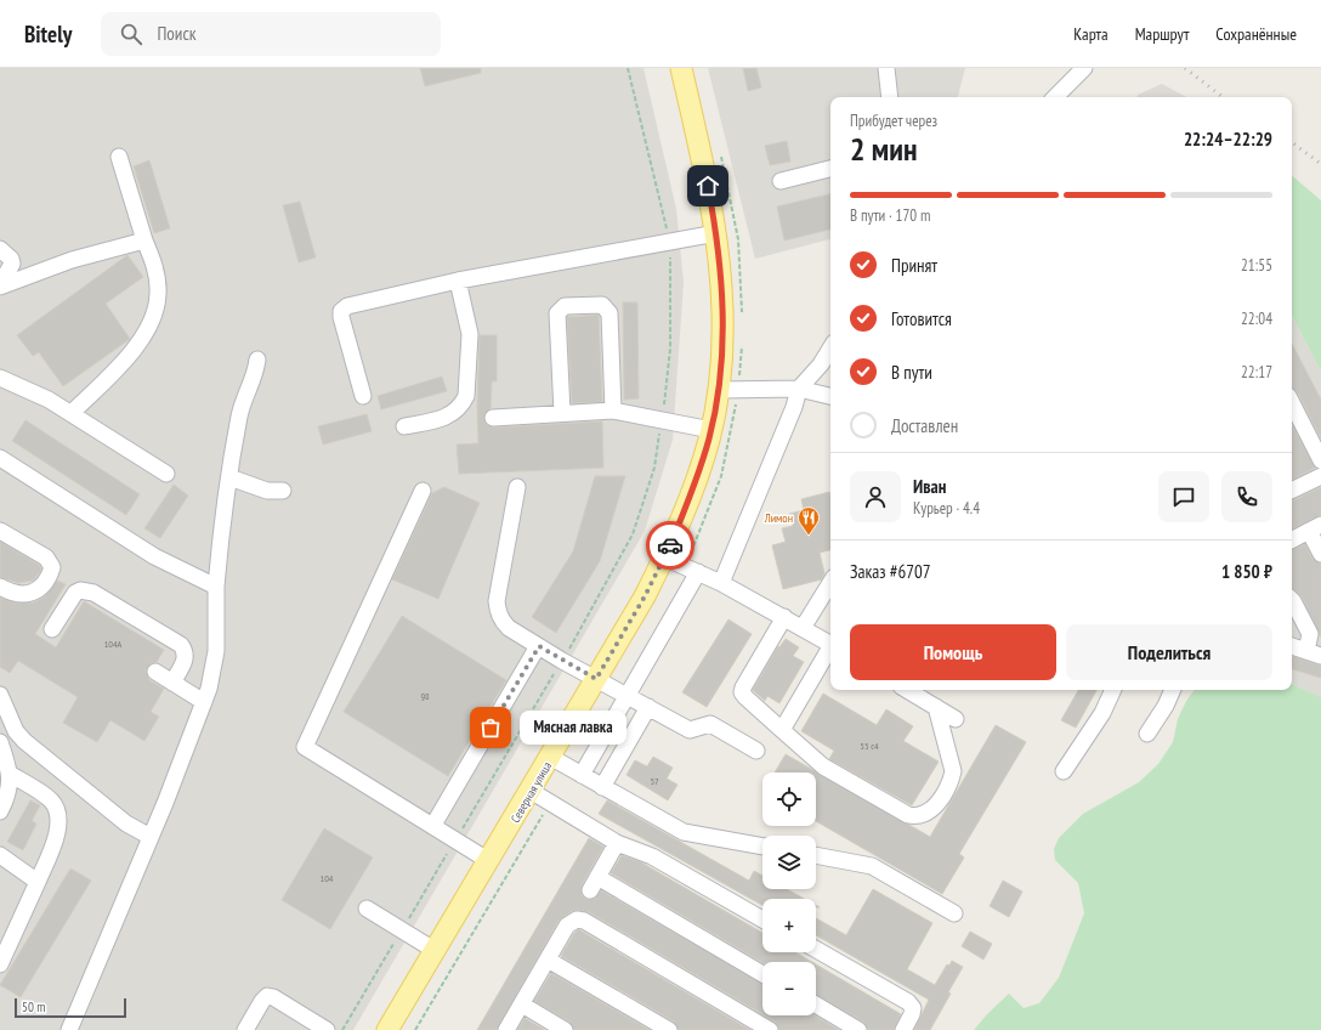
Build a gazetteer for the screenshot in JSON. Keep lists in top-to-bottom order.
{
  "streets": {
    "main road": ["Северная улица"]
  },
  "places": {
    "restaurant": ["Лимон"],
    "other": ["Мясная лавка"]
  },
  "house_numbers": [
    "104А",
    "98",
    "55 с4",
    "57",
    "104"
  ],
  "scale_bar": "50 m",
  "page": {
    "header": "Bitely",
    "search": "Поиск",
    "nav": ["Карта", "Маршрут", "Сохранённые"],
    "heading": ["2 мин", "Прибудет через", "22:24–22:29"],
    "panel": [
      "Иван",
      "Курьер · 4.4",
      "Заказ #6707",
      "1 850 ₽"
    ],
    "bar": "В пути · 170 m",
    "list": [
      ["Принят", "21:55"],
      ["Готовится", "22:04"],
      ["В пути", "22:17"],
      "Доставлен"
    ],
    "buttons": ["Помощь", "Поделиться"],
    "bubble": "Мясная лавка",
    "map_buttons": ["+", "−"],
    "scale": "50 m"
  }
}
